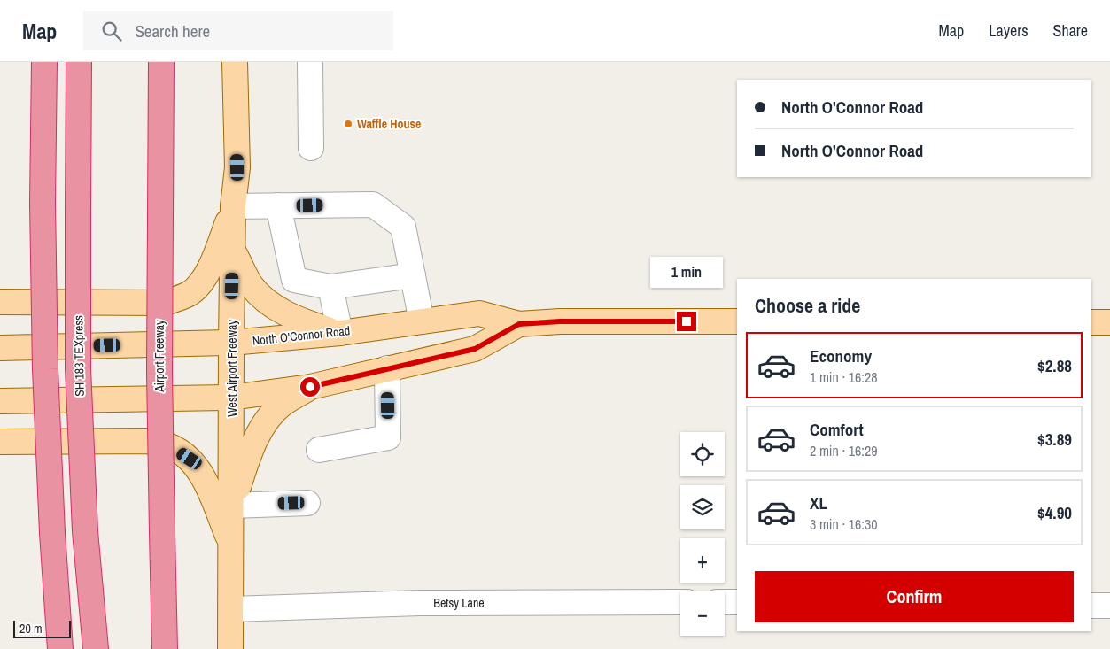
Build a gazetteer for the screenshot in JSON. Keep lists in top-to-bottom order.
{
  "streets": {
    "highway": ["SH 183 TEXpress", "Airport Freeway"],
    "main road": ["North O'Connor Road", "West Airport Freeway"],
    "street": ["Betsy Lane"]
  },
  "crossings": [
    ["North O'Connor Road", "West Airport Freeway"],
    ["West Airport Freeway", "Betsy Lane"]
  ],
  "places": ["Waffle House"],
  "scale_bar": "20 m",
  "page": {
    "header": "Map",
    "search": "Search here",
    "nav": ["Map", "Layers", "Share"],
    "banner": ["North O'Connor Road", "North O'Connor Road"],
    "bubble": "1 min",
    "heading": "Choose a ride",
    "list": [
      {
        "name": "Economy",
        "note": "1 min · 16:28",
        "value": "$2.88"
      },
      {
        "name": "Comfort",
        "note": "2 min · 16:29",
        "value": "$3.89"
      },
      {
        "name": "XL",
        "note": "3 min · 16:30",
        "value": "$4.90"
      }
    ],
    "map_buttons": ["+", "−"],
    "buttons": "Confirm",
    "scale": "20 m"
  }
}
